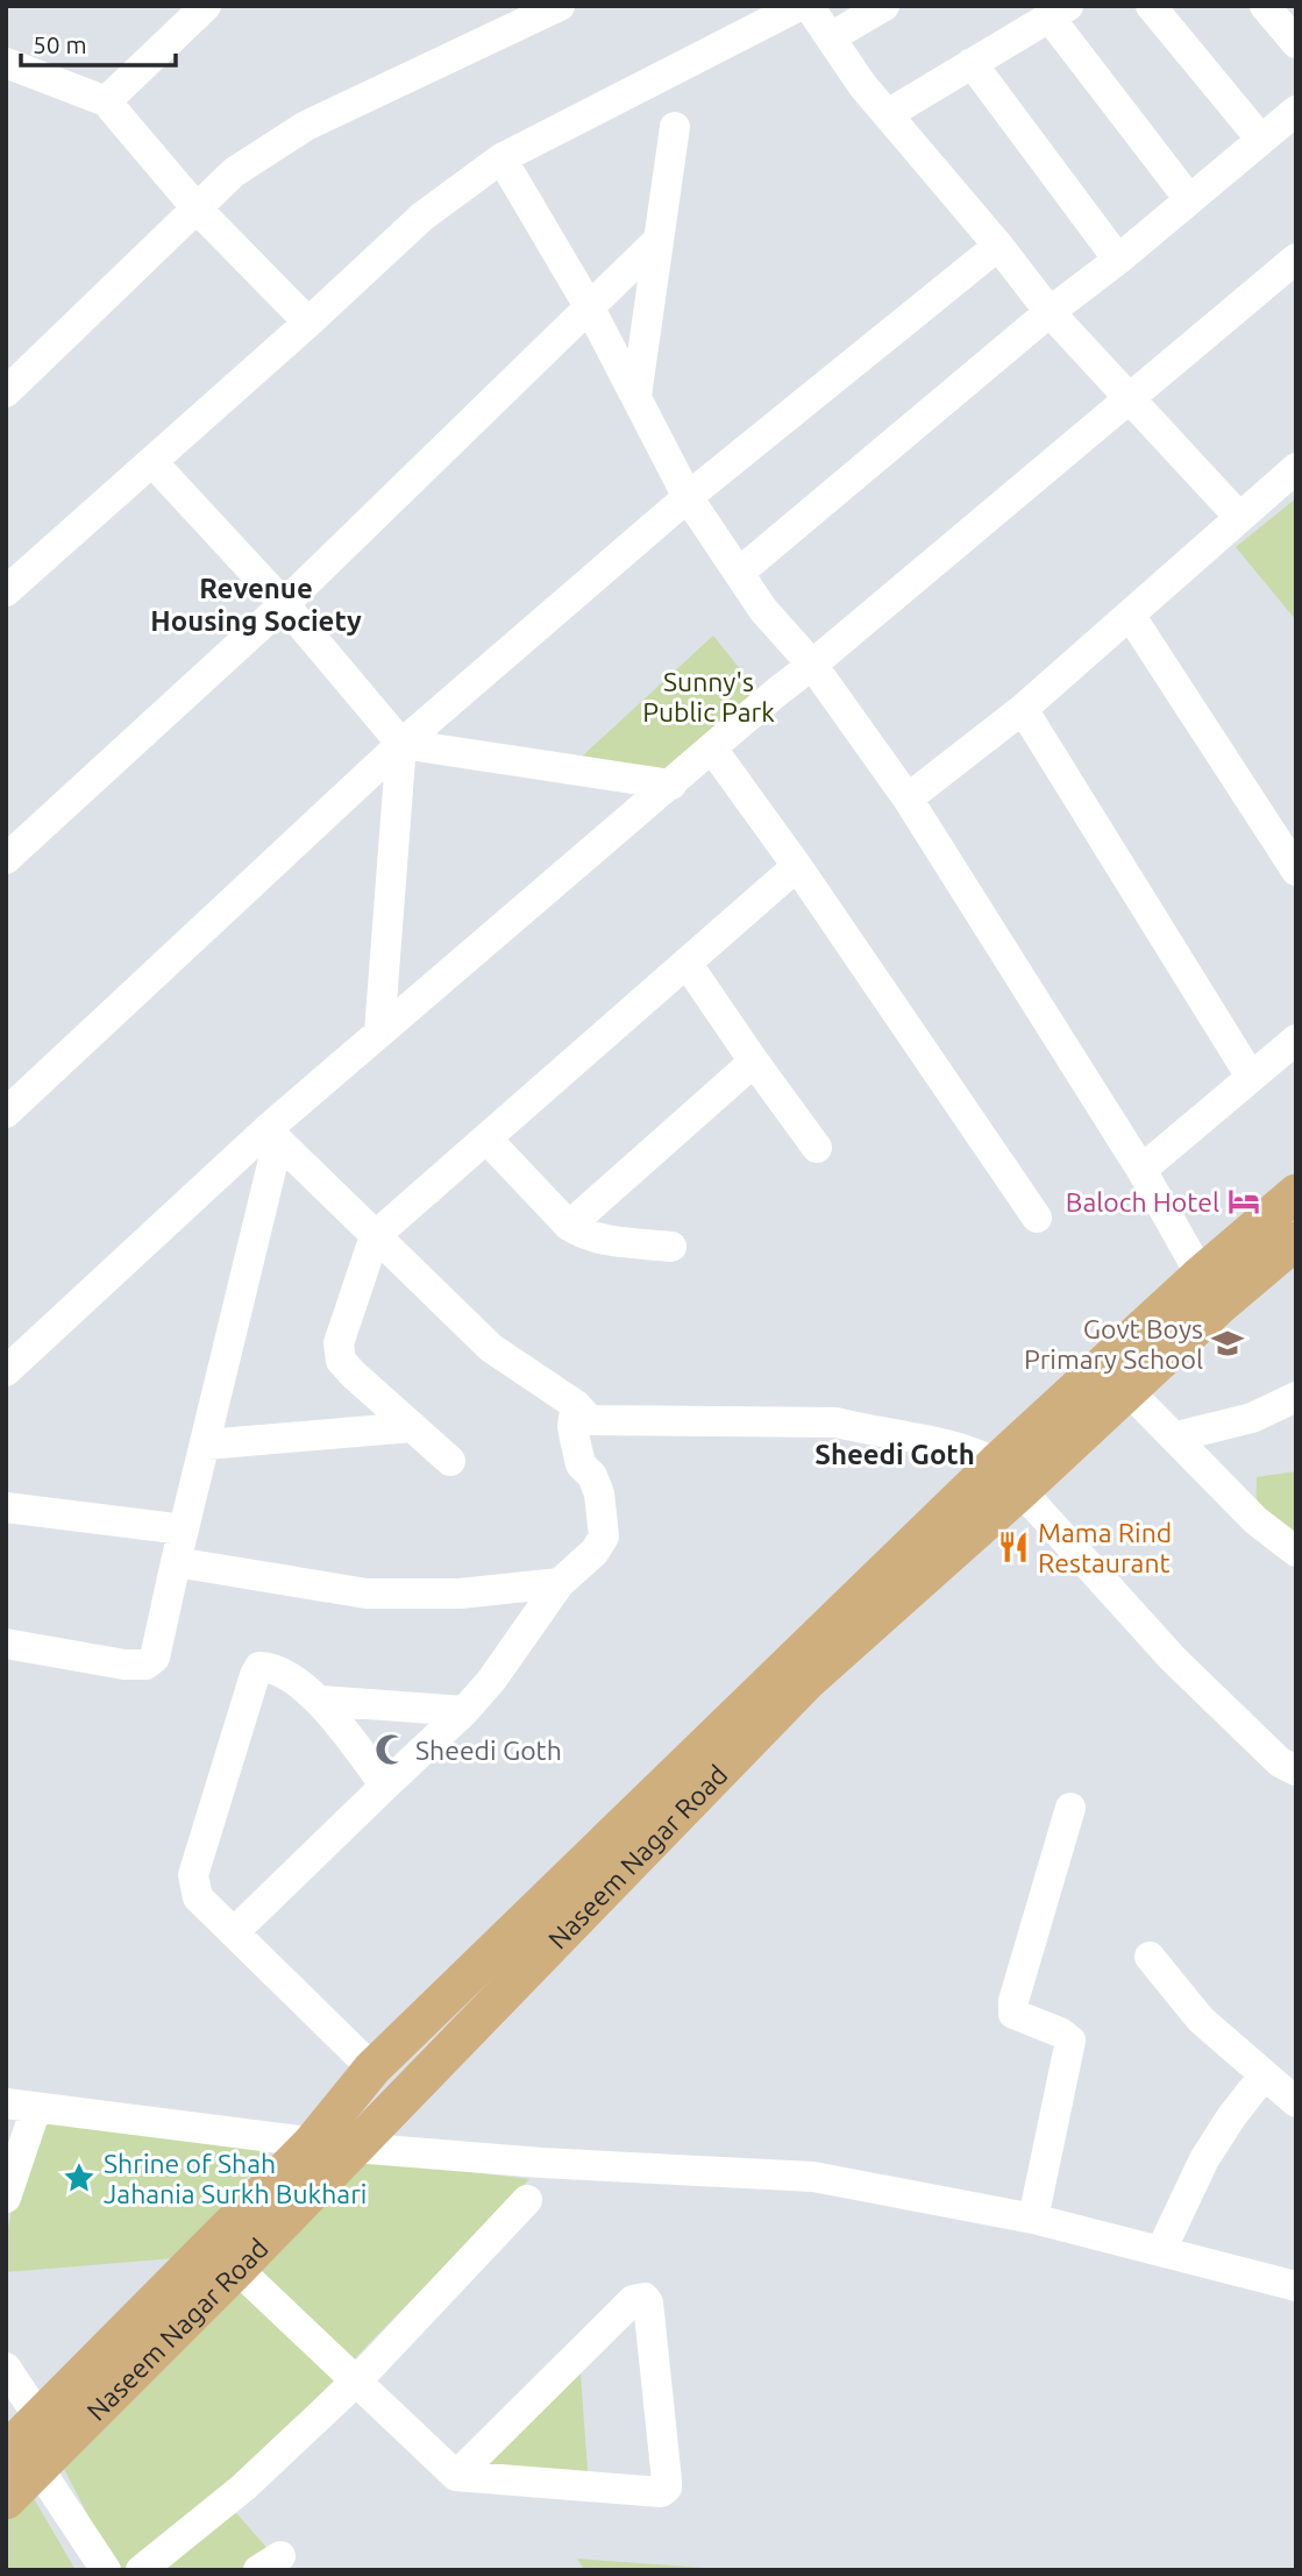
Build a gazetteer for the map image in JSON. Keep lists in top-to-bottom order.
{
  "streets": {
    "main road": ["Naseem Nagar Road"]
  },
  "districts": ["Revenue Housing Society", "Sheedi Goth"],
  "parks": ["Sunny's Public Park"],
  "places": {
    "hotel": ["Baloch Hotel"],
    "school or university": ["Govt Boys Primary School"],
    "restaurant": ["Mama Rind Restaurant"],
    "mosque": ["Sheedi Goth"],
    "place": ["Shrine of Shah Jahania Surkh Bukhari"]
  },
  "scale_bar": "50 m"
}
